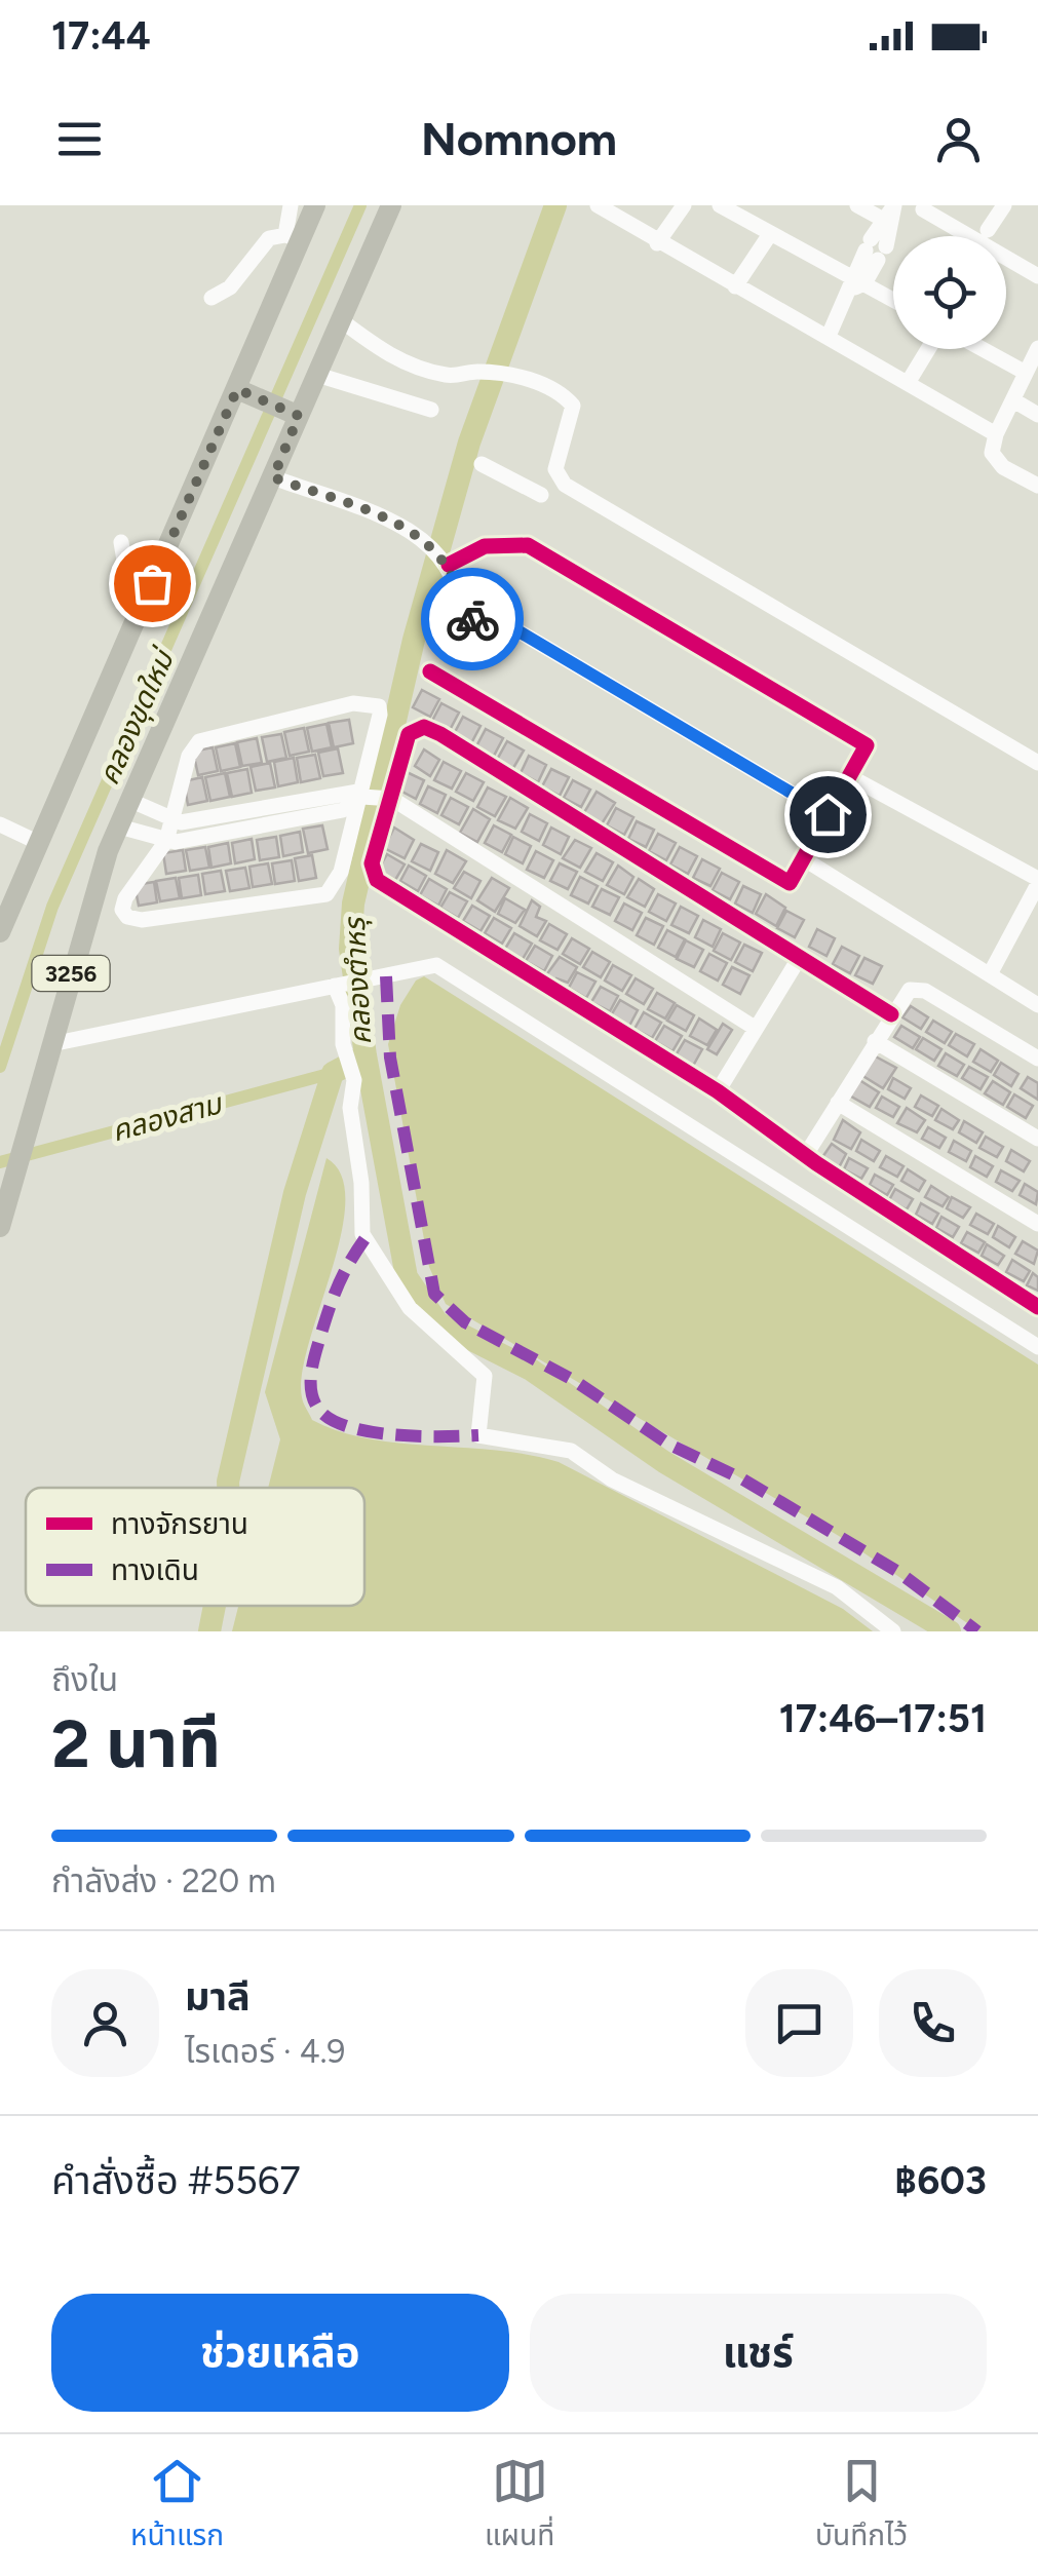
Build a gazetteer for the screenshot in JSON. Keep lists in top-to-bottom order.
{
  "streets": {
    "main road": ["3256"]
  },
  "water": ["คลองขุดใหม่", "คลองตำหรุ", "คลองสาม"],
  "legend": ["ทางจักรยาน", "ทางเดิน"],
  "page": {
    "status": "17:44",
    "header": "Nomnom",
    "heading": ["2 นาที", "ถึงใน", "17:46–17:51"],
    "panel": [
      "มาลี",
      "ไรเดอร์ · 4.9",
      "คำสั่งซื้อ #5567",
      "฿603"
    ],
    "bar": "กำลังส่ง · 220 m",
    "buttons": ["ช่วยเหลือ", "แชร์"],
    "tabs": ["หน้าแรก", "แผนที่", "บันทึกไว้"]
  }
}
